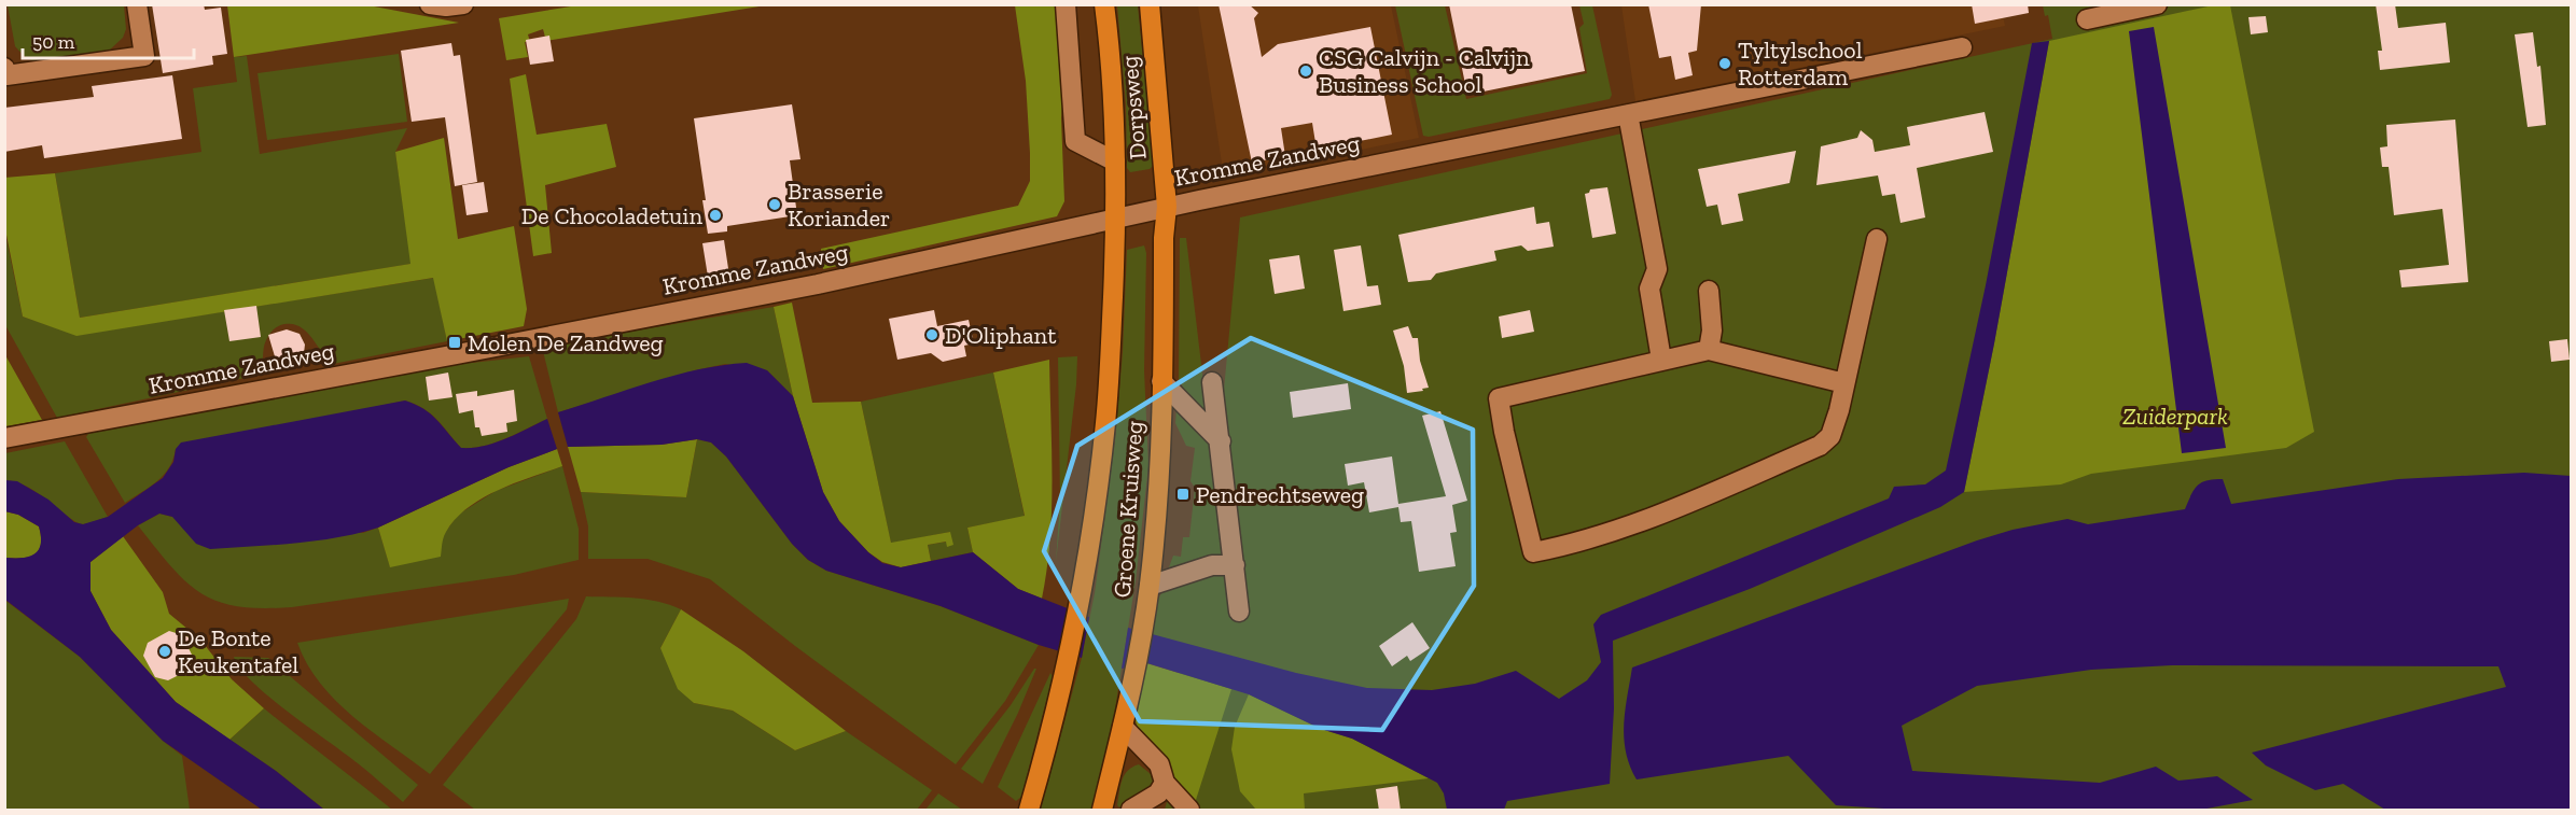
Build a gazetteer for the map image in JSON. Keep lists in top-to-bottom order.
{
  "streets": {
    "main road": ["Dorpsweg", "Groene Kruisweg"],
    "street": ["Kromme Zandweg"]
  },
  "crossings": [
    ["Dorpsweg", "Kromme Zandweg"],
    ["Dorpsweg", "Groene Kruisweg"],
    ["Kromme Zandweg", "Groene Kruisweg"]
  ],
  "parks": ["Zuiderpark"],
  "places": {
    "other": [
      "Tyltylschool Rotterdam",
      "CSG Calvijn - Calvijn Business School",
      "Brasserie Koriander",
      "De Chocoladetuin",
      "D'Oliphant",
      "De Bonte Keukentafel"
    ],
    "transit": ["Molen De Zandweg", "Pendrechtseweg"]
  },
  "scale_bar": "50 m"
}
